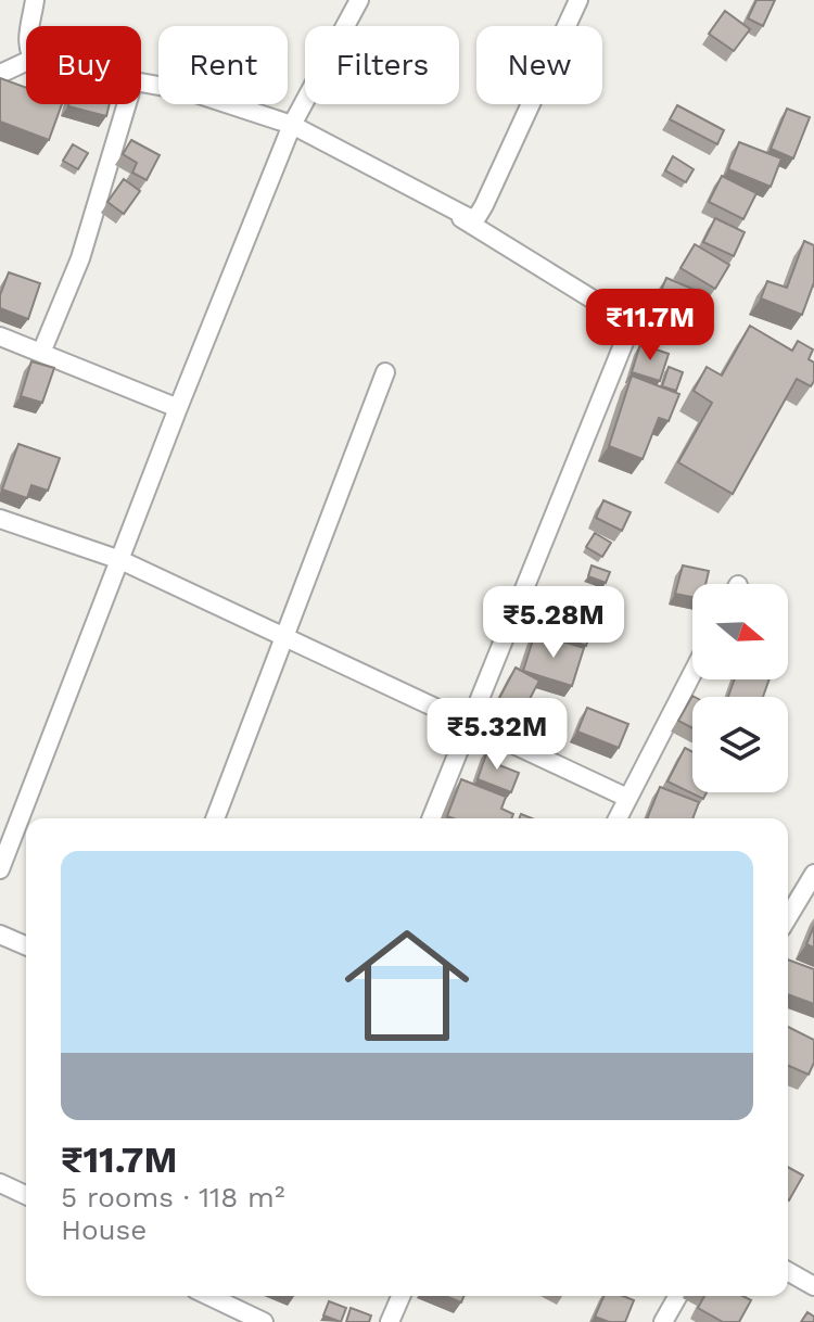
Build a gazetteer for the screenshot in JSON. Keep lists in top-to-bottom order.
{
  "north": "right",
  "page": {
    "chip": [
      "Buy",
      "Rent",
      "Filters",
      "New"
    ],
    "price": ["₹11.7M", "₹5.28M", "₹5.32M"],
    "list": [
      {
        "name": "₹11.7M",
        "note": "5 rooms · 118 m² · House"
      }
    ]
  }
}
